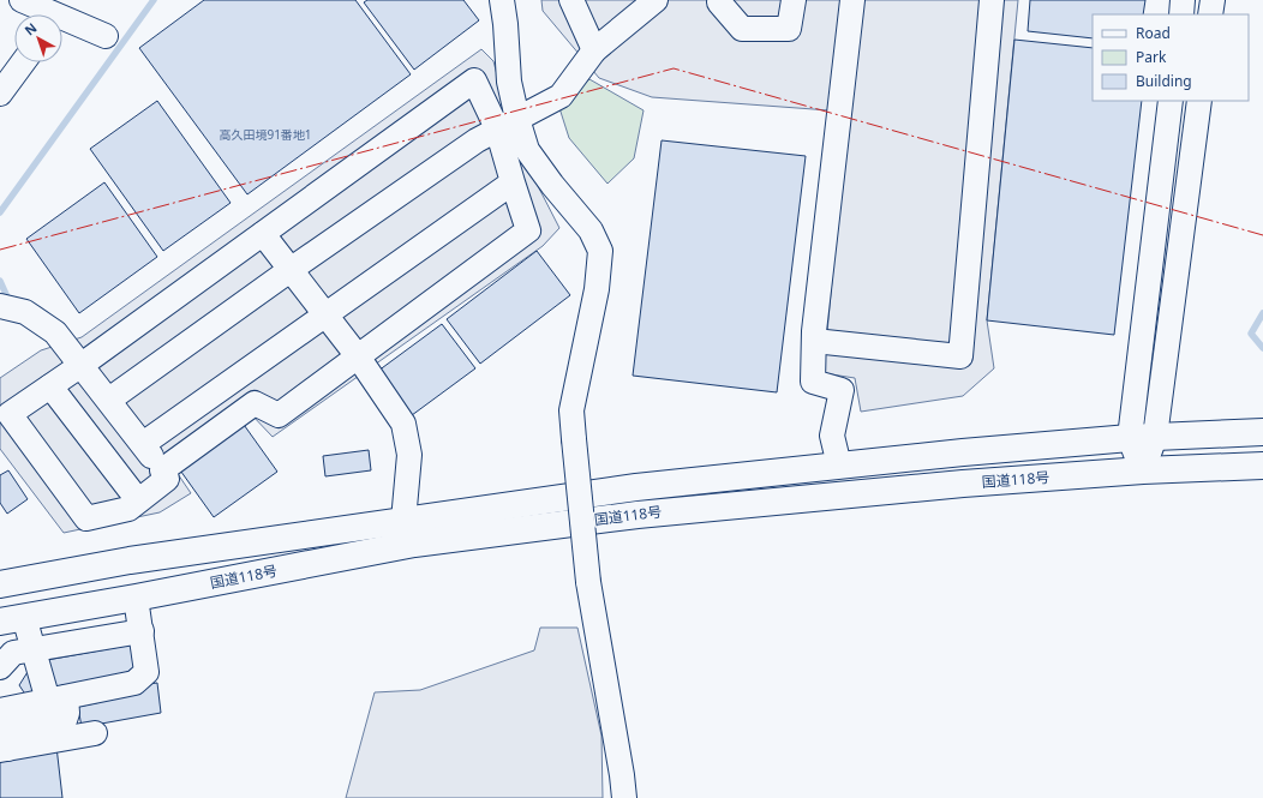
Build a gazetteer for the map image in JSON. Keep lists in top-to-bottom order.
{
  "streets": {
    "highway": ["国道118号"]
  },
  "house_numbers": ["高久田境91番地1"],
  "legend": ["Road", "Park", "Building"],
  "north": "top left"
}
